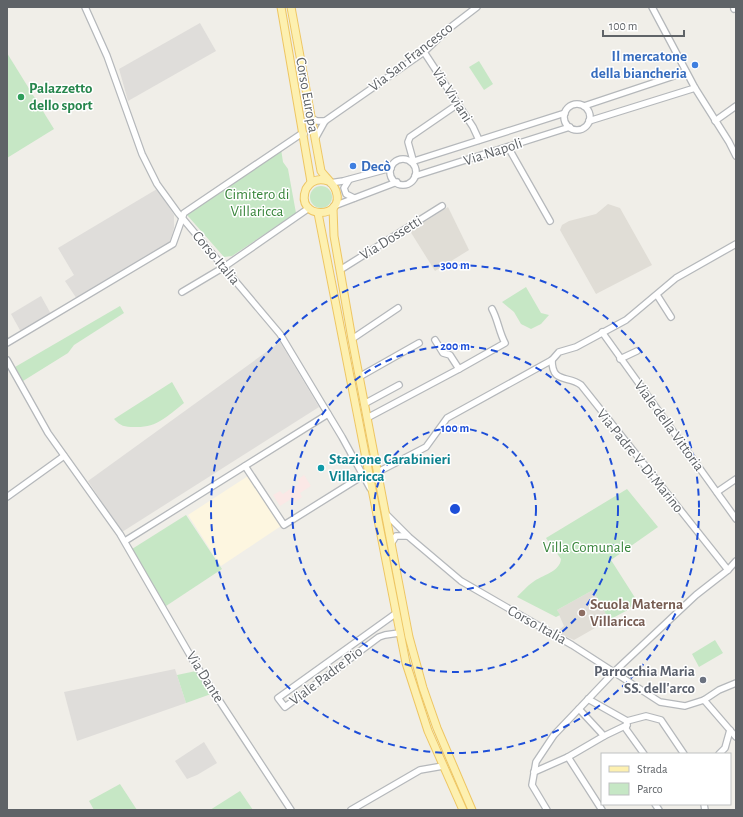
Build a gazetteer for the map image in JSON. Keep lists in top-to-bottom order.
{
  "streets": {
    "main road": ["Corso Europa"],
    "street": [
      "Via San Francesco",
      "Via Viviani",
      "Via Napoli",
      "Via Dossetti",
      "Corso Italia",
      "Viale della Vittoria",
      "Via Padre V. Di Marino",
      "Viale Padre Pio",
      "Via Dante"
    ]
  },
  "crossings": [
    ["Via San Francesco", "Corso Europa"],
    ["Via San Francesco", "Via Viviani"],
    ["Via Viviani", "Via Napoli"]
  ],
  "parks": ["Cimitero di Villaricca", "Villa Comunale"],
  "places": [
    "Il mercatone della biancheria",
    "Palazzetto dello sport",
    "Decò",
    "Stazione Carabinieri Villaricca",
    "Scuola Materna Villaricca",
    "Parrocchia Maria SS. dell'arco"
  ],
  "legend": ["Strada", "Parco"],
  "scale_bar": "100 m",
  "rings": ["300 m", "200 m", "100 m"]
}
